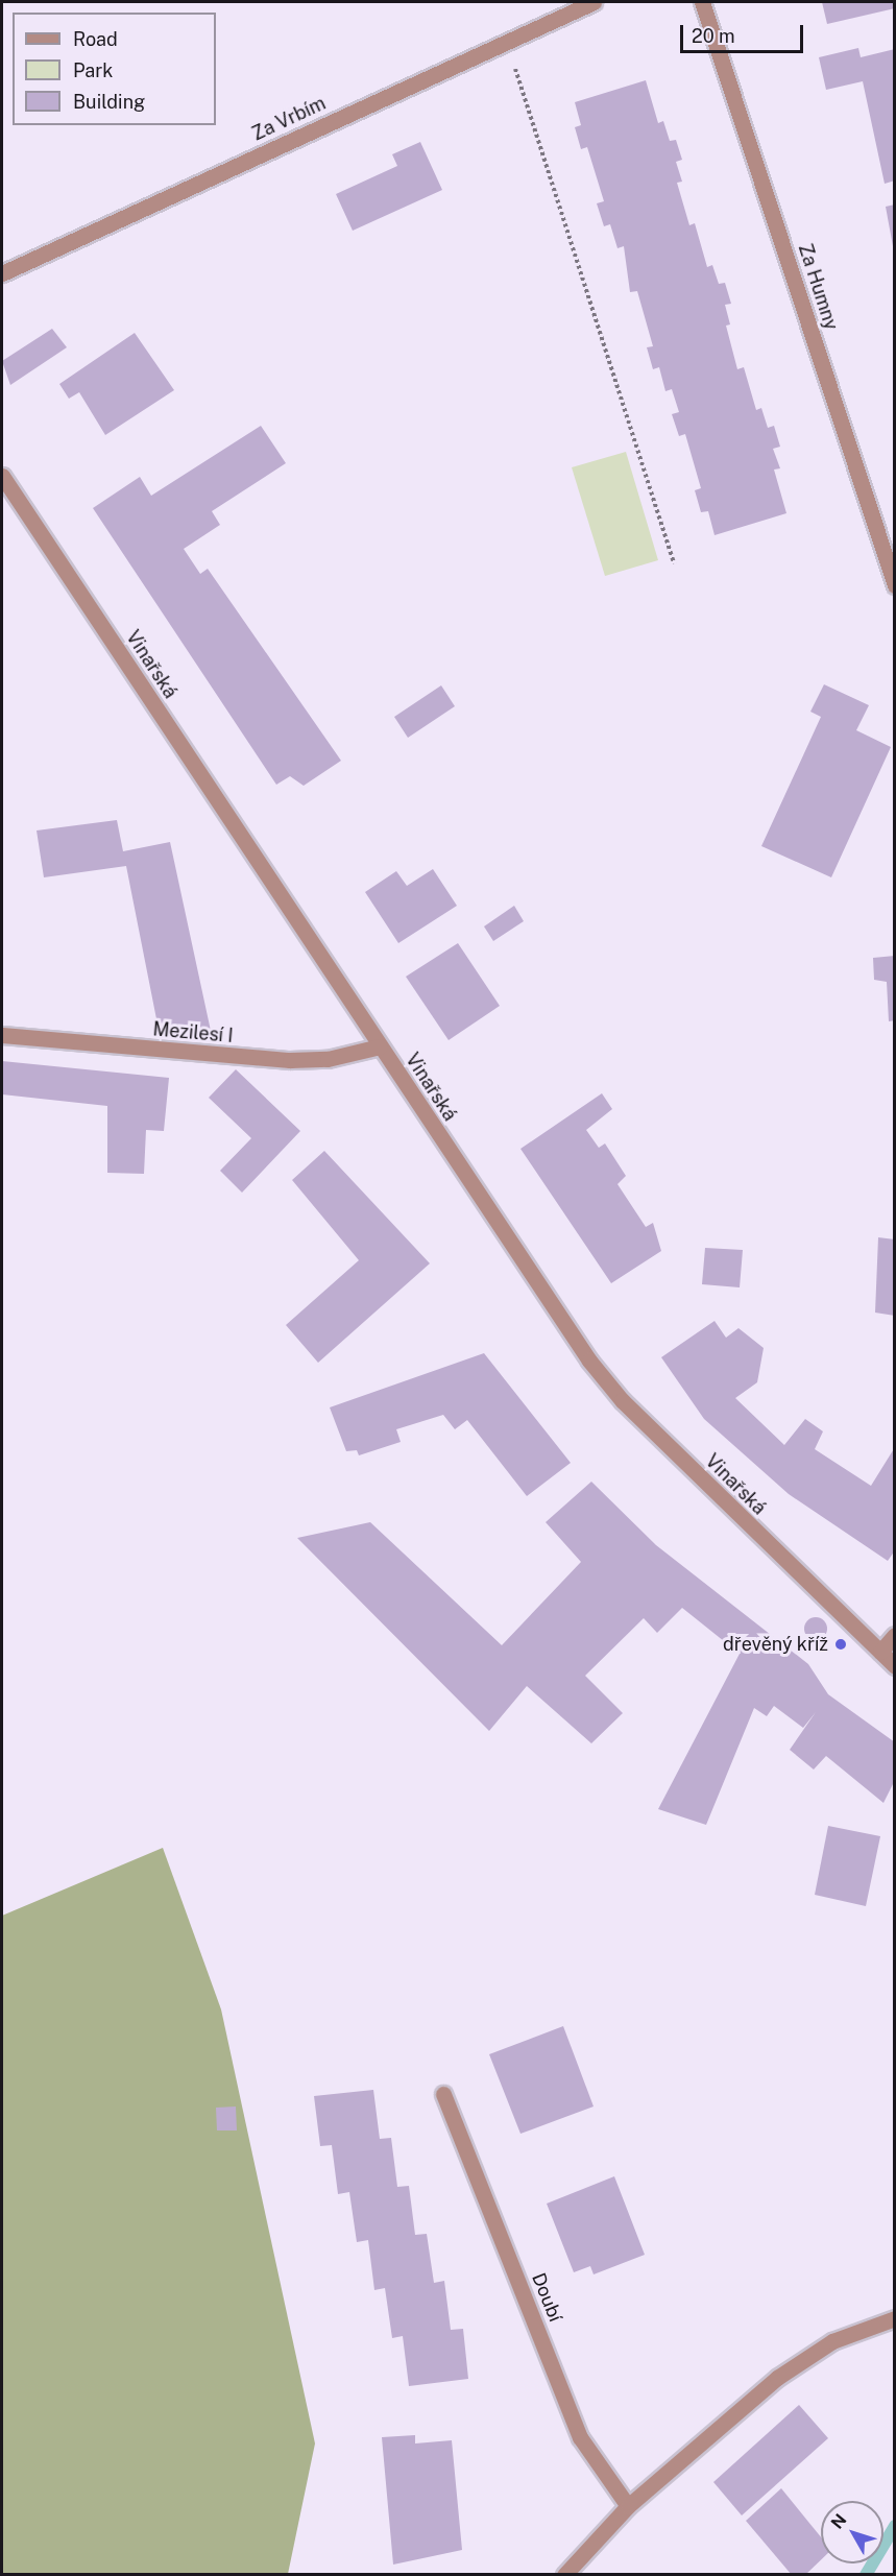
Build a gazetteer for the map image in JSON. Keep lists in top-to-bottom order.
{
  "streets": {
    "street": [
      "Za Vrbím",
      "Za Humny",
      "Vinařská",
      "Mezilesí I",
      "Doubí"
    ]
  },
  "crossings": [
    ["Vinařská", "Mezilesí I"]
  ],
  "places": ["dřevěný kříž"],
  "legend": ["Road", "Park", "Building"],
  "scale_bar": "20 m",
  "north": "top left"
}
